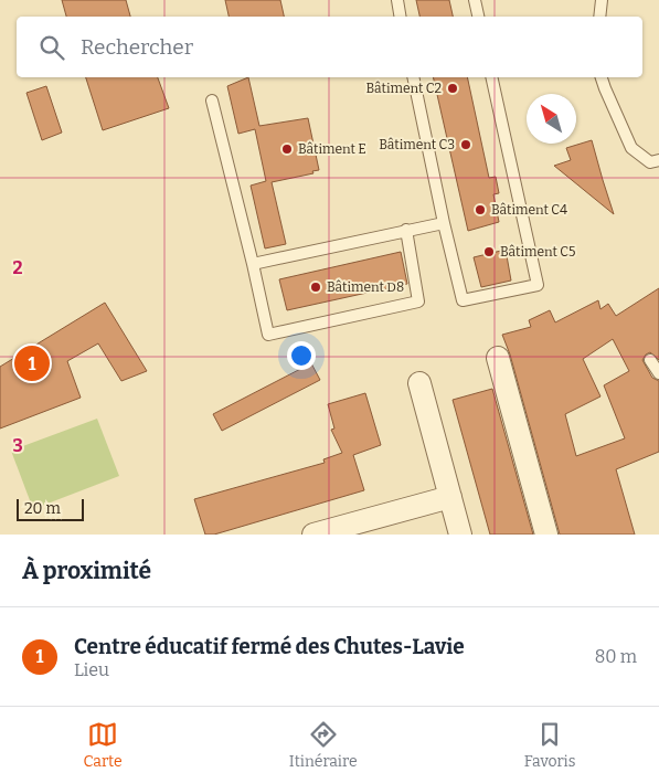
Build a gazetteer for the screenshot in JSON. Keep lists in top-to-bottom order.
{
  "places": [
    "Bâtiment C2",
    "Bâtiment C3",
    "Bâtiment E",
    "Bâtiment C4",
    "Bâtiment C5",
    "Bâtiment D8"
  ],
  "scale_bar": "20 m",
  "north": "top left",
  "page": {
    "search": "Rechercher",
    "pins": "1",
    "scale": "20 m",
    "heading": "À proximité",
    "list": [
      {
        "mark": "1",
        "name": "Centre éducatif fermé des Chutes-Lavie",
        "note": "Lieu",
        "value": "80 m"
      }
    ],
    "nav": ["Carte", "Itinéraire", "Favoris"]
  },
  "grid": {
    "rows": ["2", "3"]
  }
}
